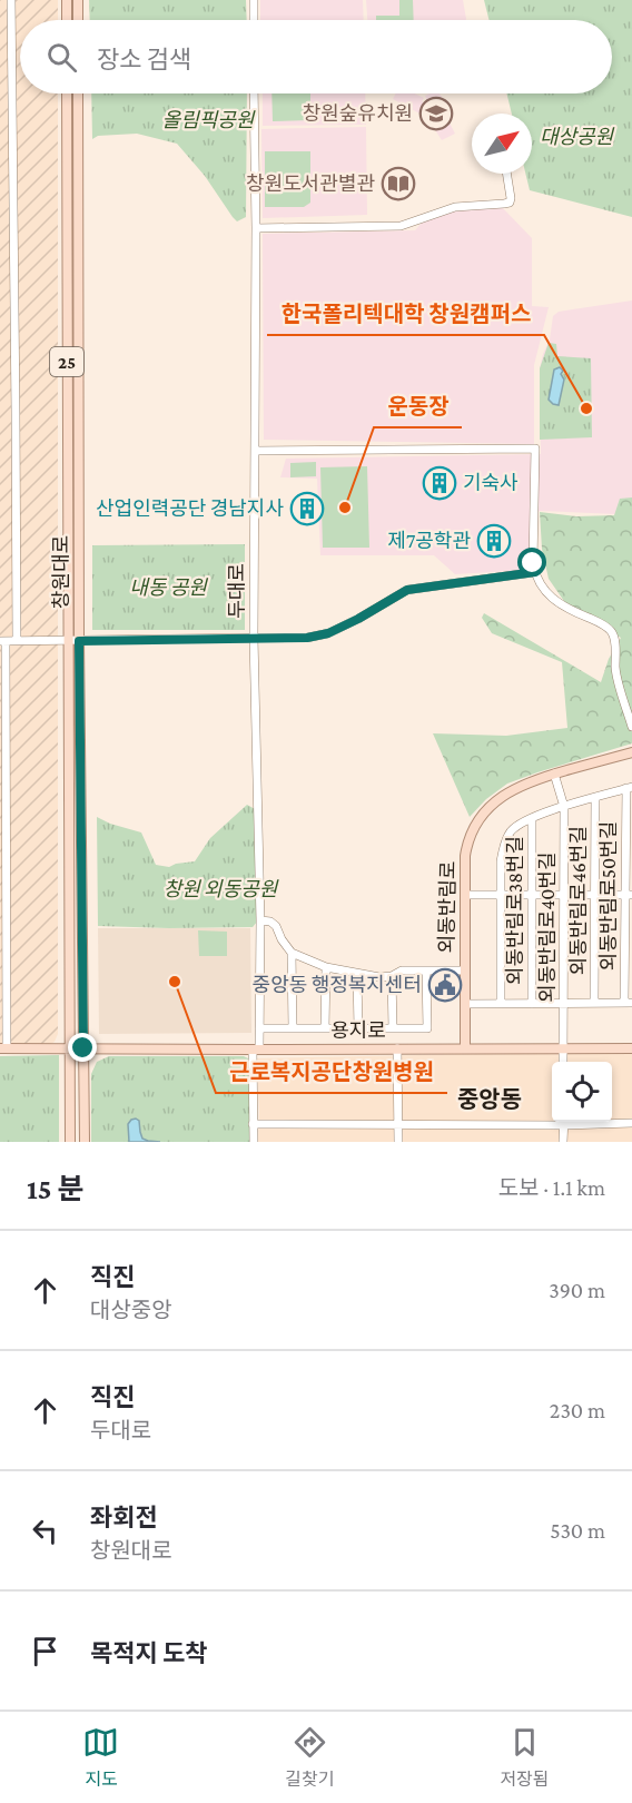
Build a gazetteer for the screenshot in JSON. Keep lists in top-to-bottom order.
{
  "streets": {
    "main road": [
      "25",
      "창원대로",
      "외동반림로",
      "용지로"
    ],
    "street": [
      "두대로",
      "외동반림로50번길",
      "외동반림로46번길",
      "외동반림로38번길",
      "외동반림로40번길"
    ]
  },
  "crossings": [
    ["창원대로", "두대로"],
    ["창원대로", "용지로"],
    ["외동반림로", "외동반림로40번길"],
    ["외동반림로", "용지로"],
    ["외동반림로40번길", "용지로"]
  ],
  "districts": ["중앙동"],
  "parks": [
    "올림픽공원",
    "대상공원",
    "내동 공원",
    "창원 외동공원"
  ],
  "places": {
    "school or university": ["창원숲유치원"],
    "library": ["창원도서관별관"],
    "other": ["한국폴리텍대학 창원캠퍼스", "운동장", "근로복지공단창원병원"],
    "building": ["기숙사", "산업인력공단 경남지사", "제7공학관"],
    "public building": ["중앙동 행정복지센터"]
  },
  "north": "top right",
  "page": {
    "search": "장소 검색",
    "heading": ["15 분", "도보 · 1.1 km"],
    "list": [
      ["직진", "대상중앙", "390 m"],
      ["직진", "두대로", "230 m"],
      ["좌회전", "창원대로", "530 m"],
      "목적지 도착"
    ],
    "nav": ["지도", "길찾기", "저장됨"]
  }
}
